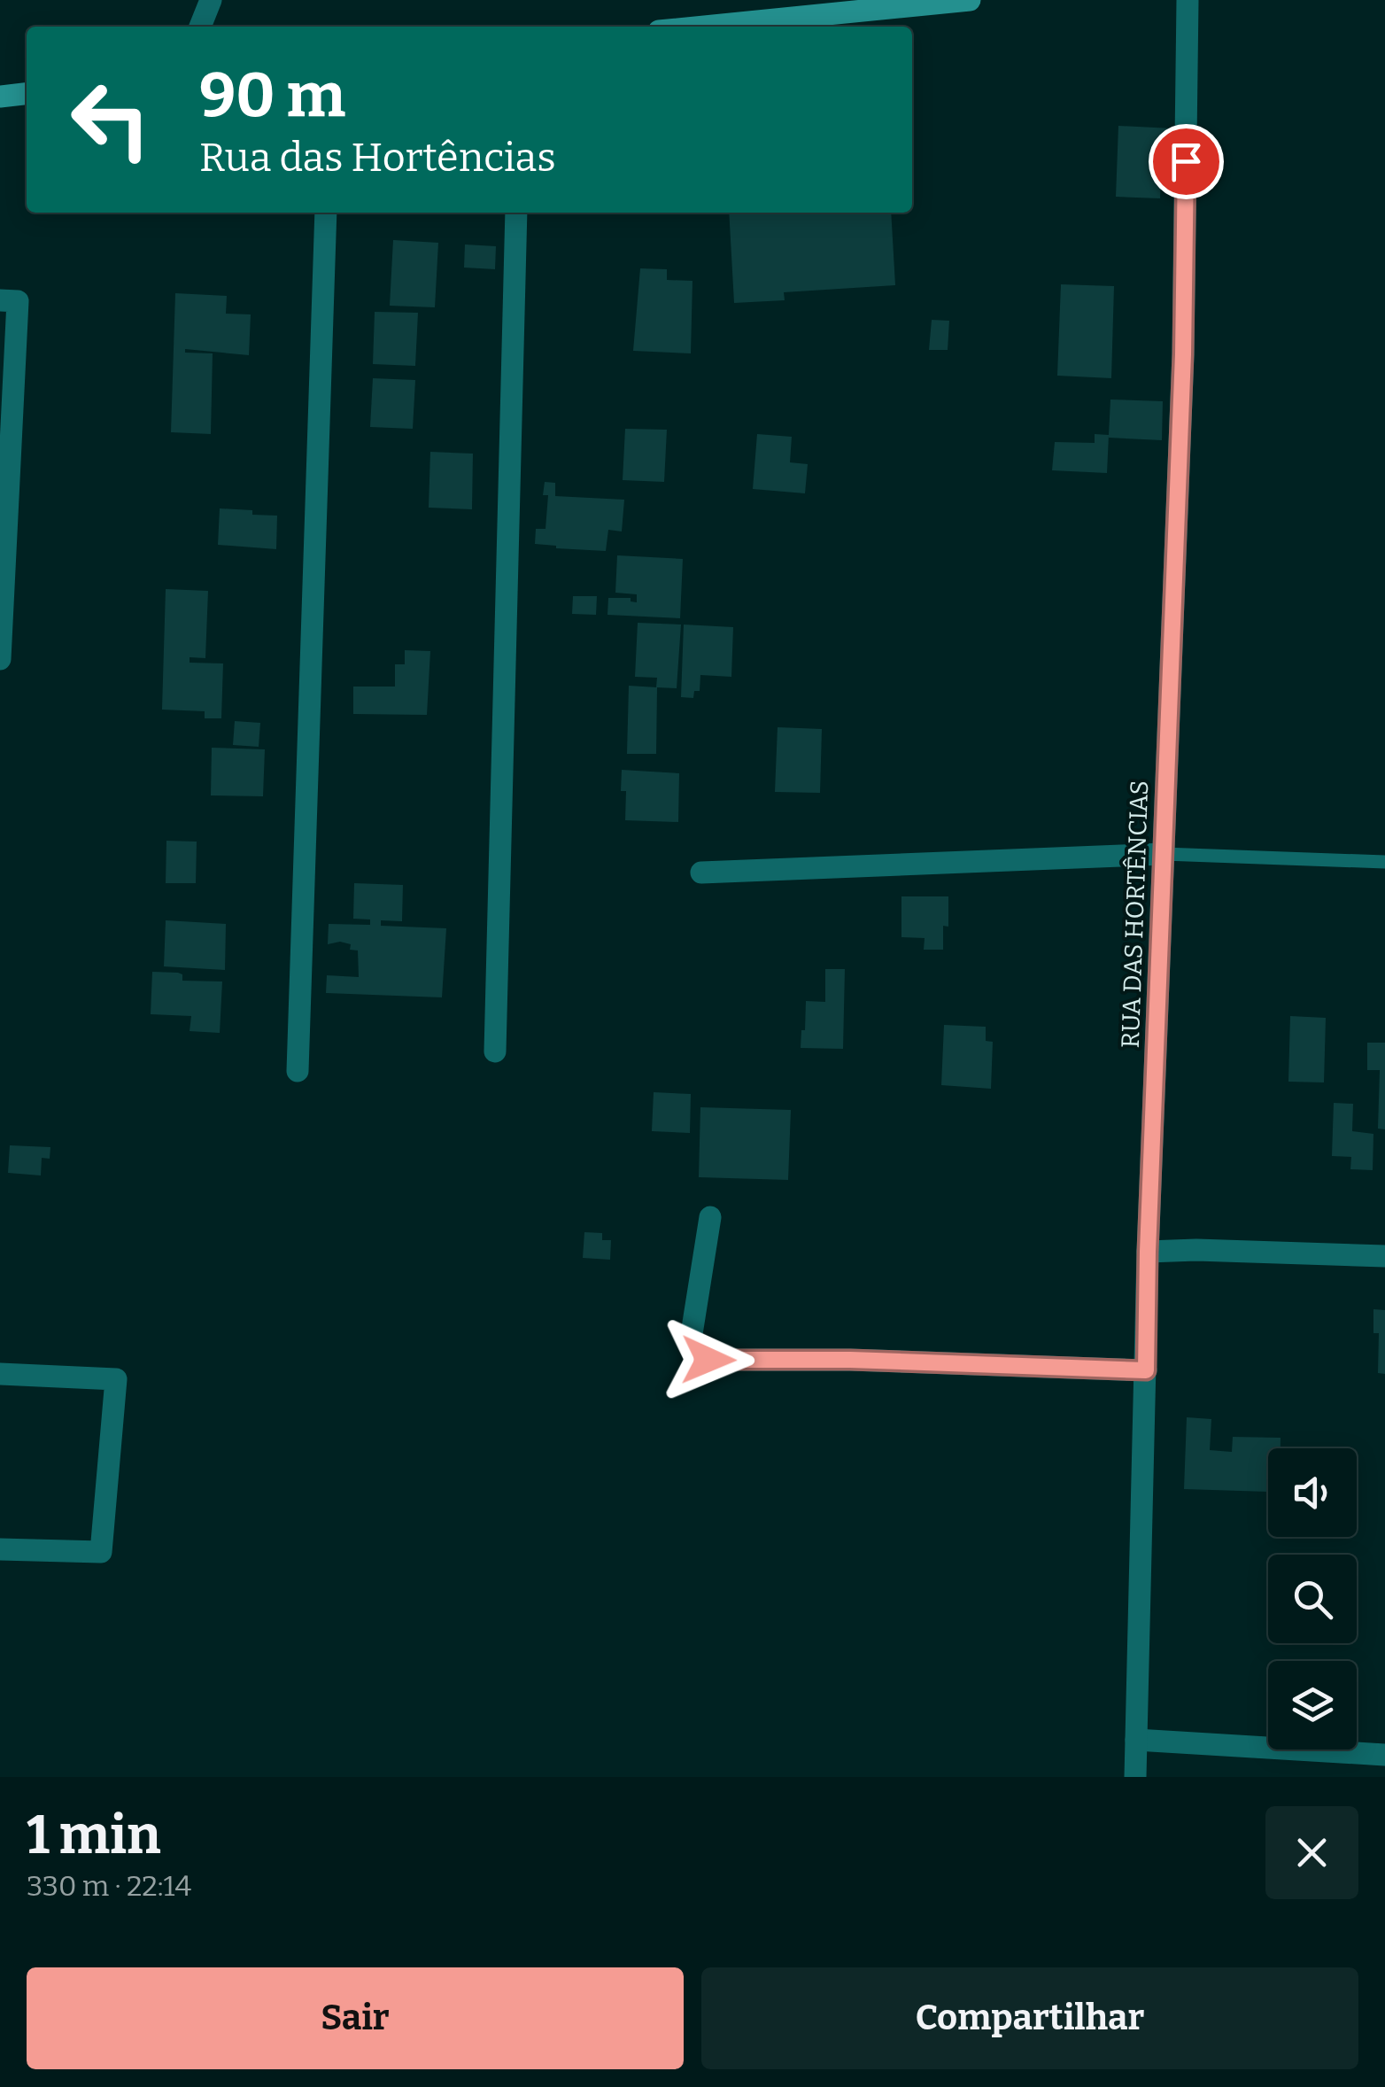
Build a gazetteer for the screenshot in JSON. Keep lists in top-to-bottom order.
{
  "streets": {
    "street": ["RUA DAS HORTÊNCIAS"]
  },
  "page": {
    "turn": ["90 m", "Rua das Hortências"],
    "heading": ["1 min", "330 m · 22:14"],
    "buttons": ["Sair", "Compartilhar"]
  }
}
